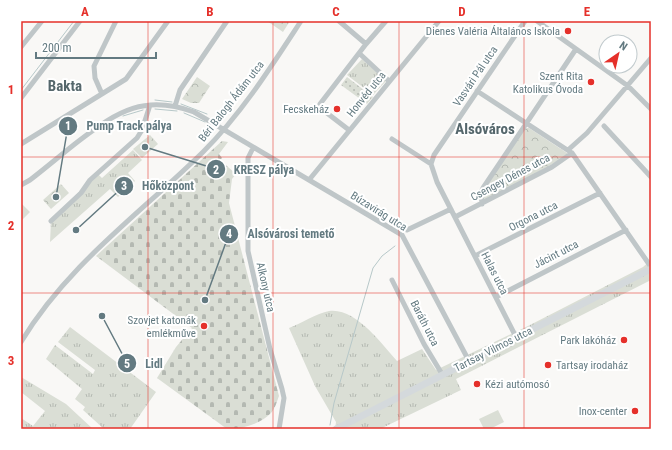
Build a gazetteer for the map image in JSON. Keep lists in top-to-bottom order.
{
  "streets": {
    "main road": ["Tartsay Vilmos utca"],
    "street": [
      "Vasvári Pál utca",
      "Honvéd utca",
      "Béri Balogh Ádám utca",
      "Csengey Dénes utca",
      "Búzavirág utca",
      "Orgona utca",
      "Jácint utca",
      "Halas utca",
      "Alkony utca",
      "Baráth utca"
    ]
  },
  "crossings": [
    ["Vasvári Pál utca", "Halas utca"],
    ["Honvéd utca", "Búzavirág utca"],
    ["Béri Balogh Ádám utca", "Búzavirág utca"],
    ["Csengey Dénes utca", "Halas utca"],
    ["Búzavirág utca", "Alkony utca"],
    ["Búzavirág utca", "Tartsay Vilmos utca"],
    ["Orgona utca", "Halas utca"],
    ["Jácint utca", "Halas utca"],
    ["Halas utca", "Tartsay Vilmos utca"],
    ["Baráth utca", "Tartsay Vilmos utca"]
  ],
  "districts": ["Bakta", "Alsóváros"],
  "places": [
    "Dienes Valéria Általános Iskola",
    "Szent Rita Katolikus Óvoda",
    "Fecskeház",
    "KRESZ pálya",
    "Pump Track pálya",
    "Hőközpont",
    "Alsóvárosi temető",
    "Lidl",
    "Szovjet katonák emlékműve",
    "Park lakóház",
    "Tartsay irodaház",
    "Kézi autómosó",
    "Inox-center"
  ],
  "scale_bar": "200 m",
  "north": "top right",
  "grid": {
    "columns": [
      "A",
      "B",
      "C",
      "D",
      "E"
    ],
    "rows": ["1", "2", "3"]
  }
}
